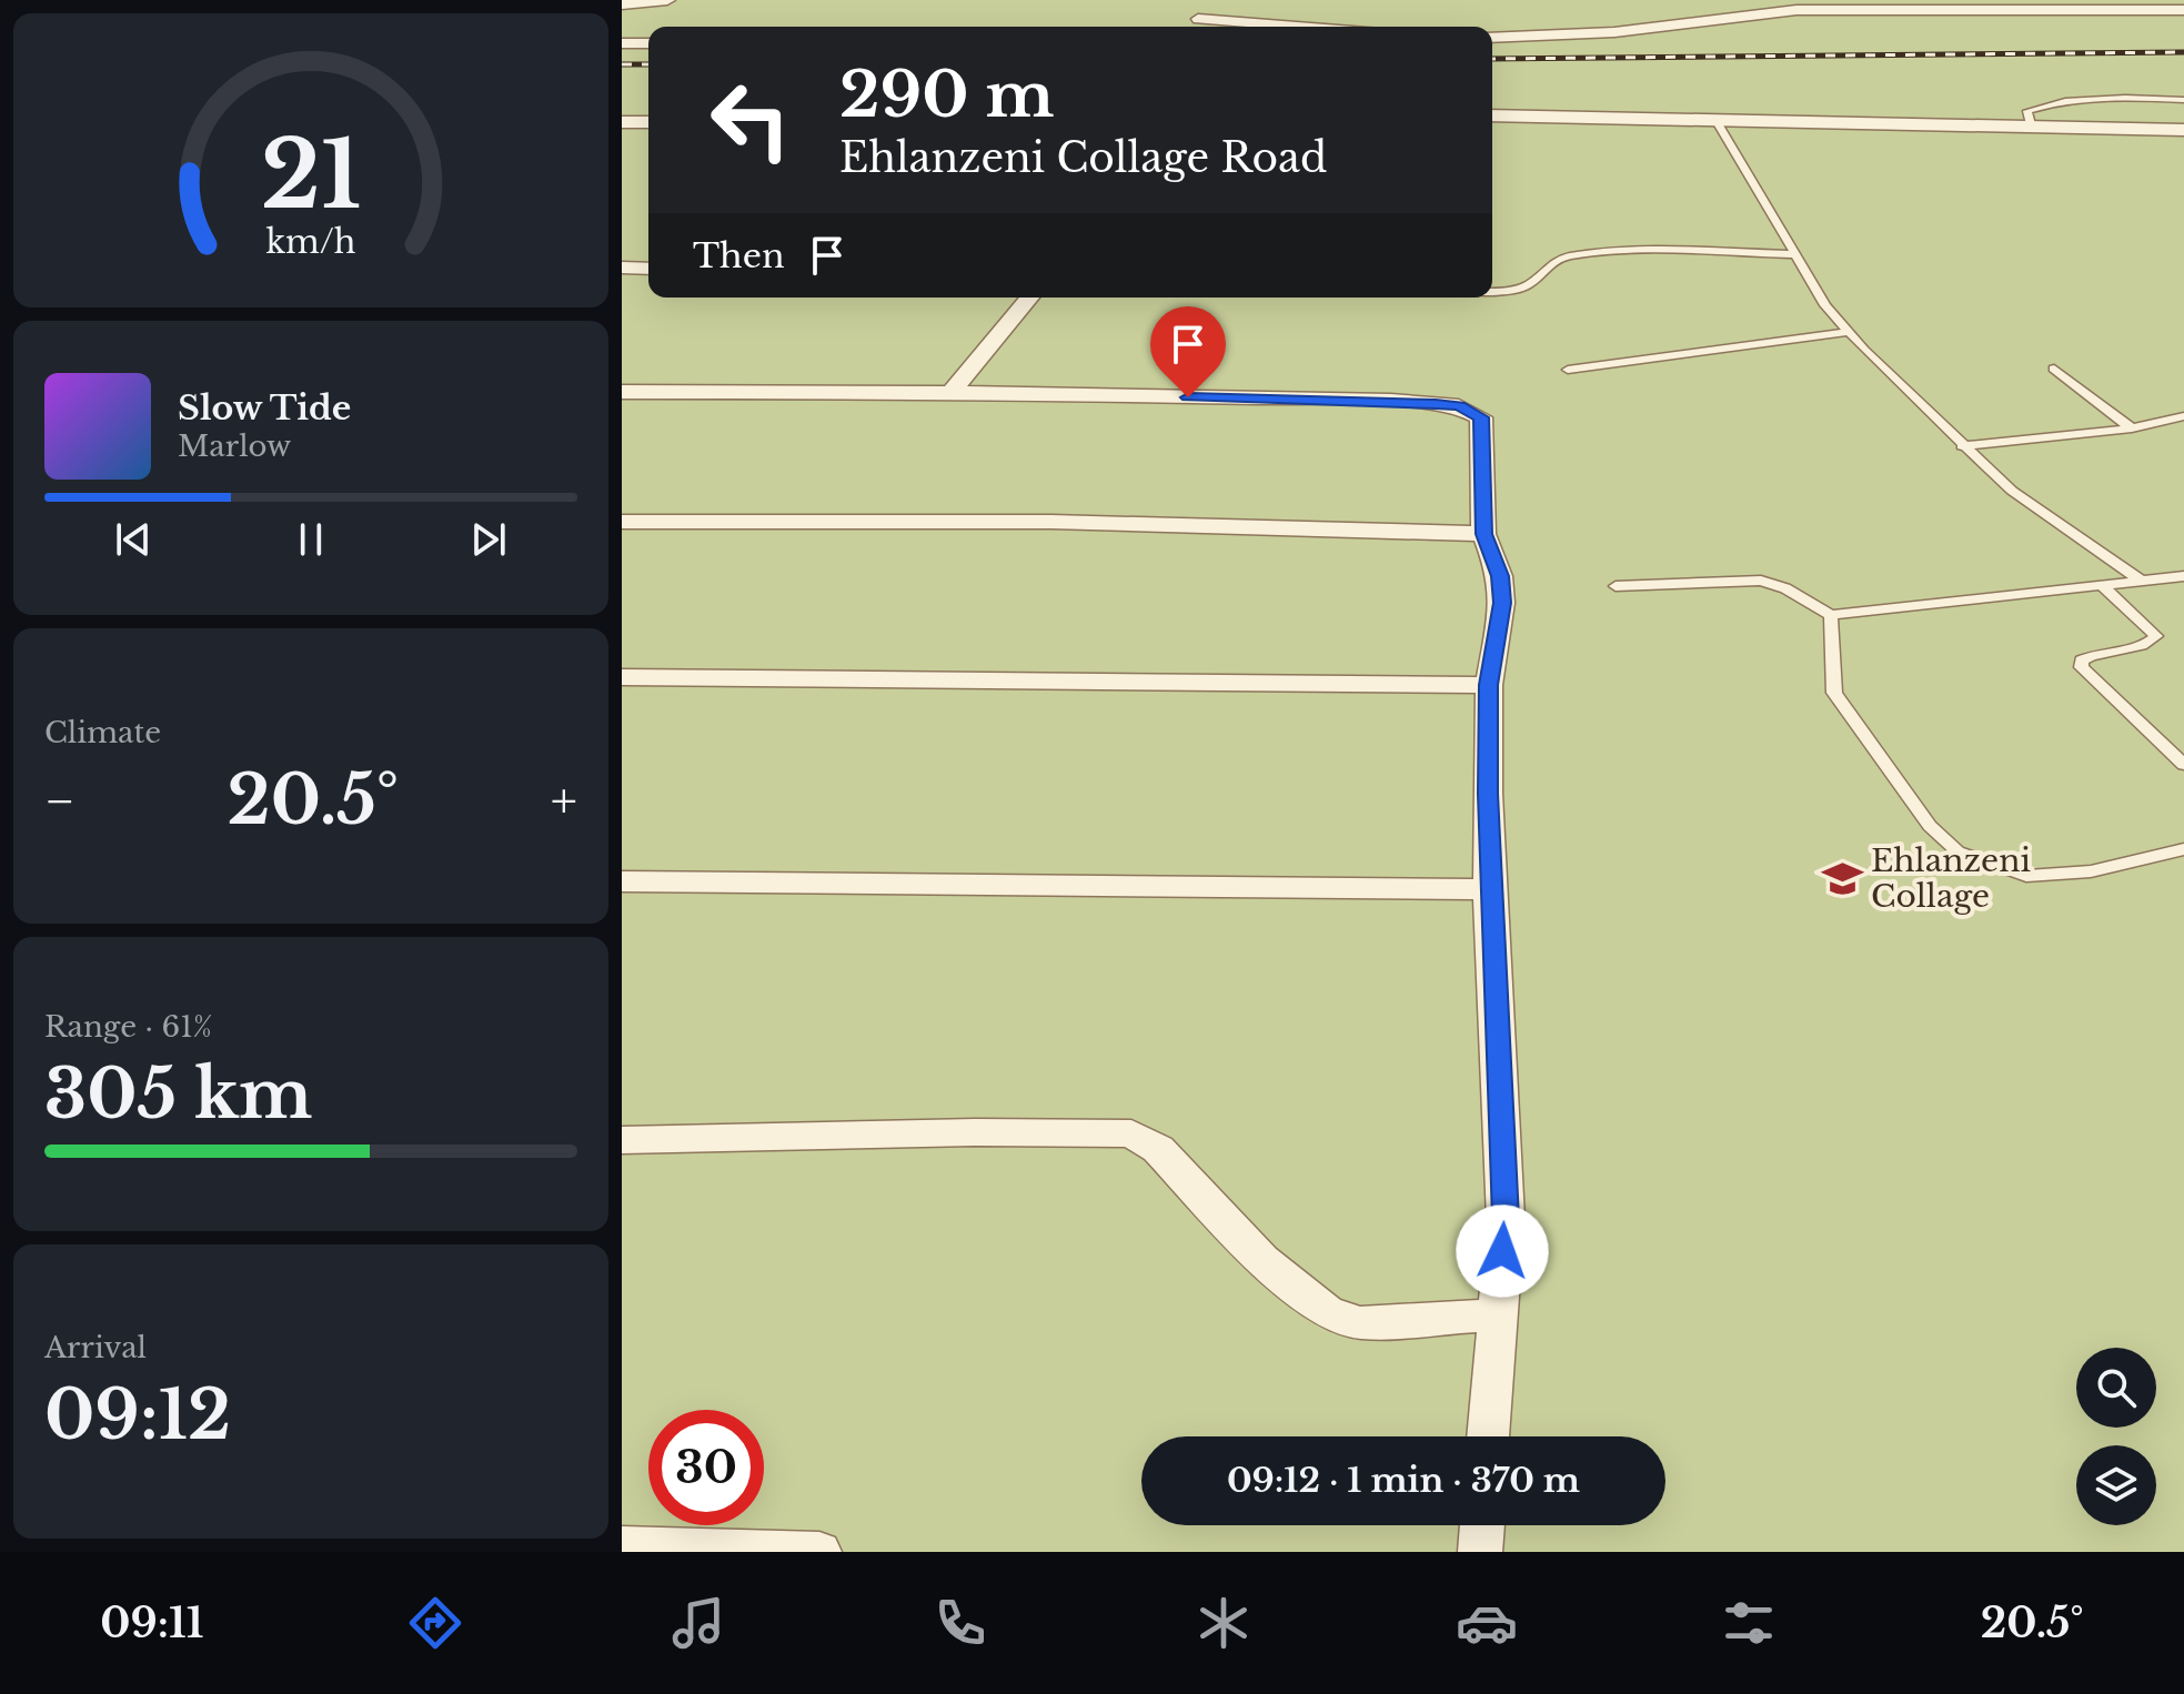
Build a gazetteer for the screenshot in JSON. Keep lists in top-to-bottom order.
{
  "places": {
    "school or university": ["Ehlanzeni Collage"]
  },
  "page": {
    "turn": ["290 m", "Ehlanzeni Collage Road"],
    "then": "Then",
    "song": ["Slow Tide", "Marlow"],
    "tile": [
      "Climate",
      ["Range · 61%", "305 km"],
      ["Arrival", "09:12"]
    ],
    "heat": ["−", "20.5°", "+"],
    "limit": "30",
    "trip": "09:12 · 1 min · 370 m",
    "tabs": ["09:11", "20.5°"],
    "gauge": ["21", "km/h"]
  }
}
